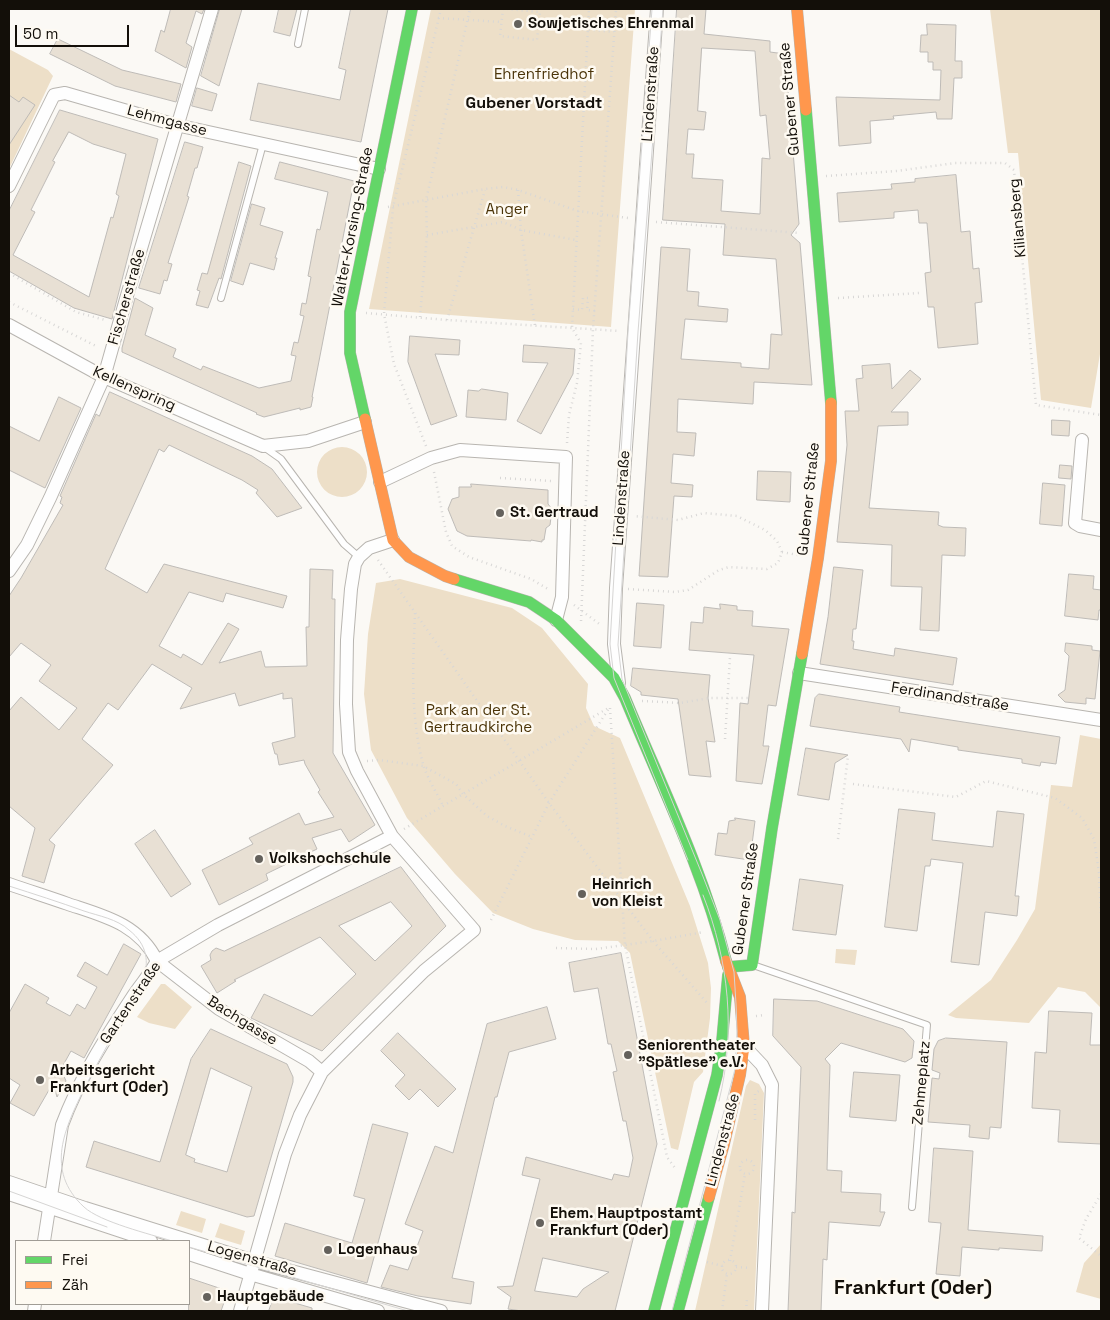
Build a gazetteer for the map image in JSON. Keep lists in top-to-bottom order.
{
  "streets": {
    "street": [
      "Lindenstraße",
      "Gubener Straße",
      "Lehmgasse",
      "Walter-Korsing-Straße",
      "Fischerstraße",
      "Kellenspring",
      "Ferdinandstraße",
      "Gartenstraße",
      "Bachgasse",
      "Logenstraße"
    ],
    "lane": ["Zehmeplatz"],
    "path": ["Kiliansberg"]
  },
  "crossings": [
    ["Lindenstraße", "Gubener Straße"],
    ["Gubener Straße", "Kiliansberg"],
    ["Gubener Straße", "Ferdinandstraße"],
    ["Gubener Straße", "Zehmeplatz"],
    ["Lehmgasse", "Walter-Korsing-Straße"],
    ["Lehmgasse", "Fischerstraße"],
    ["Walter-Korsing-Straße", "Kellenspring"],
    ["Fischerstraße", "Kellenspring"],
    ["Gartenstraße", "Bachgasse"],
    ["Gartenstraße", "Logenstraße"]
  ],
  "districts": ["Gubener Vorstadt", "Frankfurt (Oder)"],
  "parks": ["Ehrenfriedhof", "Anger", "Park an der St. Gertraudkirche"],
  "places": [
    "Sowjetisches Ehrenmal",
    "St. Gertraud",
    "Volkshochschule",
    "Heinrich von Kleist",
    "Seniorentheater \"Spätlese\" e.V.",
    "Arbeitsgericht Frankfurt (Oder)",
    "Ehem. Hauptpostamt Frankfurt (Oder)",
    "Logenhaus",
    "Hauptgebäude"
  ],
  "legend": ["Frei", "Zäh"],
  "scale_bar": "50 m"
}
